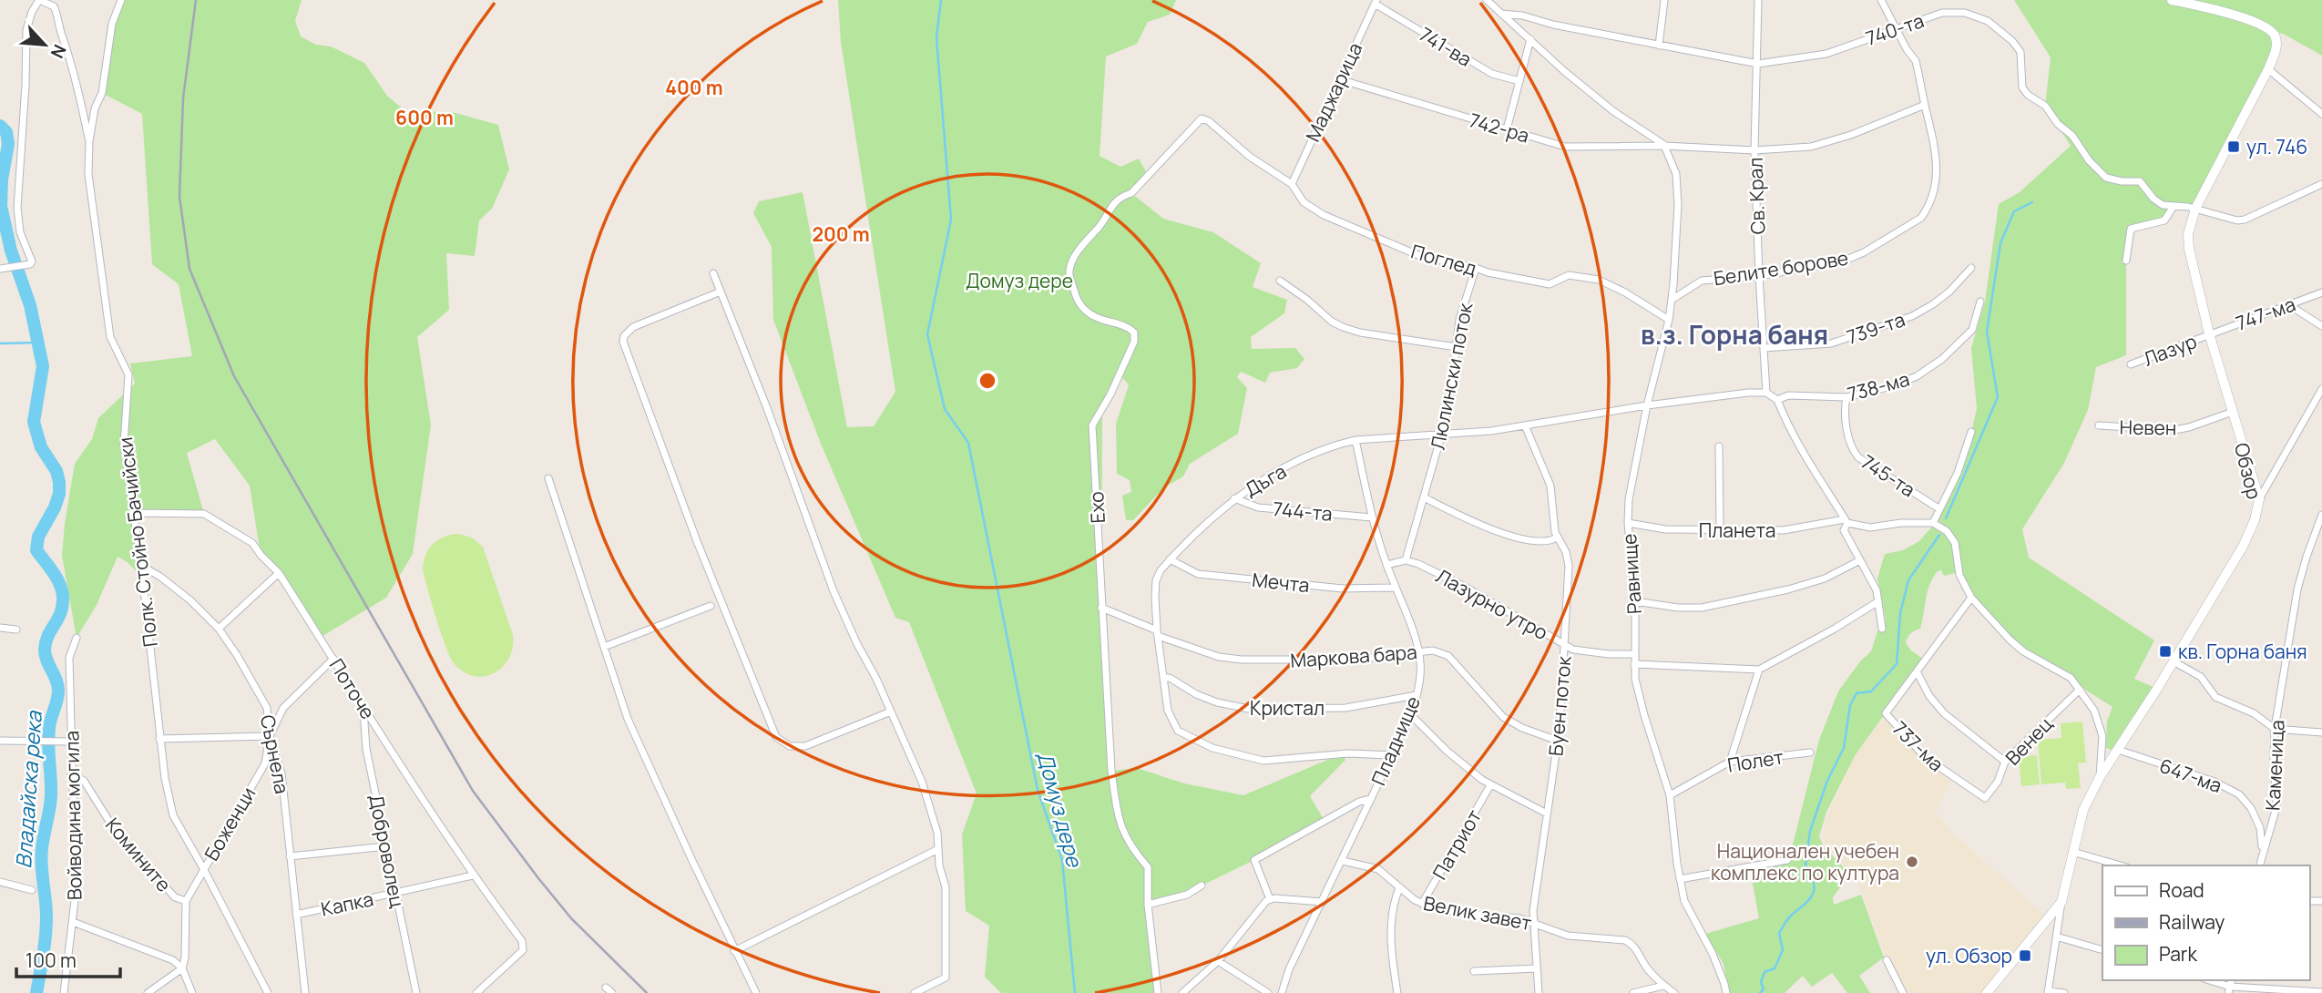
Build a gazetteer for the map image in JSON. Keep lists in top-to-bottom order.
{
  "streets": {
    "street": [
      "740-та",
      "741-ва",
      "Маджарица",
      "742-ра",
      "Св. Крал",
      "Поглед",
      "Белите борове",
      "747-ма",
      "739-та",
      "Лазур",
      "Люлински поток",
      "738-ма",
      "Невен",
      "Обзор",
      "745-та",
      "Дъга",
      "Ехо",
      "744-та",
      "Планета",
      "Полк. Стойно Бачийски",
      "Равнище",
      "Мечта",
      "Лазурно утро",
      "Маркова бара",
      "Поточе",
      "Буен поток",
      "Кристал",
      "Пладнище",
      "Венец",
      "737-ма",
      "Сърнела",
      "Полет",
      "Каменица",
      "647-ма",
      "Войводина могила",
      "Боженци",
      "Патриот",
      "Доброволец",
      "Комините",
      "Капка",
      "Велик завет"
    ]
  },
  "crossings": [
    ["740-та", "Св. Крал"],
    ["740-та", "Белите борове"],
    ["741-ва", "Маджарица"],
    ["Маджарица", "742-ра"],
    ["Маджарица", "Поглед"],
    ["742-ра", "Св. Крал"],
    ["742-ра", "Белите борове"],
    ["742-ра", "Равнище"],
    ["Св. Крал", "Белите борове"],
    ["Св. Крал", "739-та"],
    ["Св. Крал", "Дъга"],
    ["Поглед", "Люлински поток"],
    ["Поглед", "Ехо"],
    ["Поглед", "Равнище"],
    ["Белите борове", "Равнище"],
    ["747-ма", "Лазур"],
    ["747-ма", "Обзор"],
    ["Лазур", "Обзор"],
    ["Люлински поток", "Дъга"],
    ["Люлински поток", "Лазурно утро"],
    ["738-ма", "745-та"],
    ["Невен", "Обзор"],
    ["Обзор", "647-ма"],
    ["Дъга", "744-та"],
    ["Дъга", "Равнище"],
    ["Дъга", "Мечта"],
    ["Дъга", "Маркова бара"],
    ["Дъга", "Буен поток"],
    ["Дъга", "Кристал"],
    ["Дъга", "Пладнище"],
    ["Ехо", "Маркова бара"],
    ["744-та", "Пладнище"],
    ["Планета", "Равнище"],
    ["Полк. Стойно Бачийски", "Поточе"],
    ["Полк. Стойно Бачийски", "Сърнела"],
    ["Полк. Стойно Бачийски", "Боженци"],
    ["Равнище", "Лазурно утро"],
    ["Равнище", "Полет"],
    ["Мечта", "Пладнище"],
    ["Лазурно утро", "Буен поток"],
    ["Маркова бара", "Буен поток"],
    ["Маркова бара", "Пладнище"],
    ["Поточе", "Боженци"],
    ["Поточе", "Доброволец"],
    ["Поточе", "Капка"],
    ["Буен поток", "Велик завет"],
    ["Кристал", "Пладнище"],
    ["Пладнище", "Велик завет"],
    ["Венец", "737-ма"],
    ["Сърнела", "Боженци"],
    ["Сърнела", "Капка"],
    ["Каменица", "647-ма"],
    ["Войводина могила", "Комините"],
    ["Боженци", "Комините"],
    ["Патриот", "Велик завет"],
    ["Доброволец", "Капка"]
  ],
  "districts": ["в.з. Горна баня"],
  "water": ["Владайска река", "Домуз дере"],
  "parks": ["Домуз дере"],
  "places": {
    "transit": ["ул. 746", "кв. Горна баня", "ул. Обзор"],
    "other": ["Национален учебен комплекс по култура"]
  },
  "legend": ["Road", "Railway", "Park"],
  "scale_bar": "100 m",
  "north": "bottom right",
  "rings": ["400 m", "600 m", "200 m"]
}
